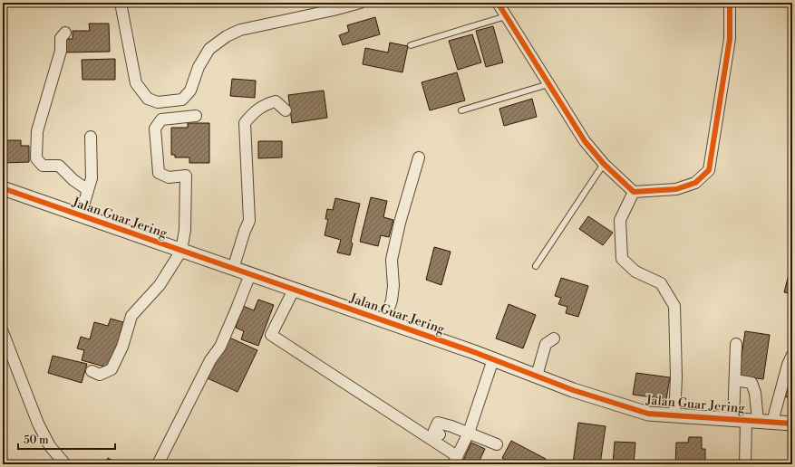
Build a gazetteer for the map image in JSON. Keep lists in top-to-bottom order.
{
  "streets": {
    "street": ["Jalan Guar Jering"]
  },
  "scale_bar": "50 m"
}
